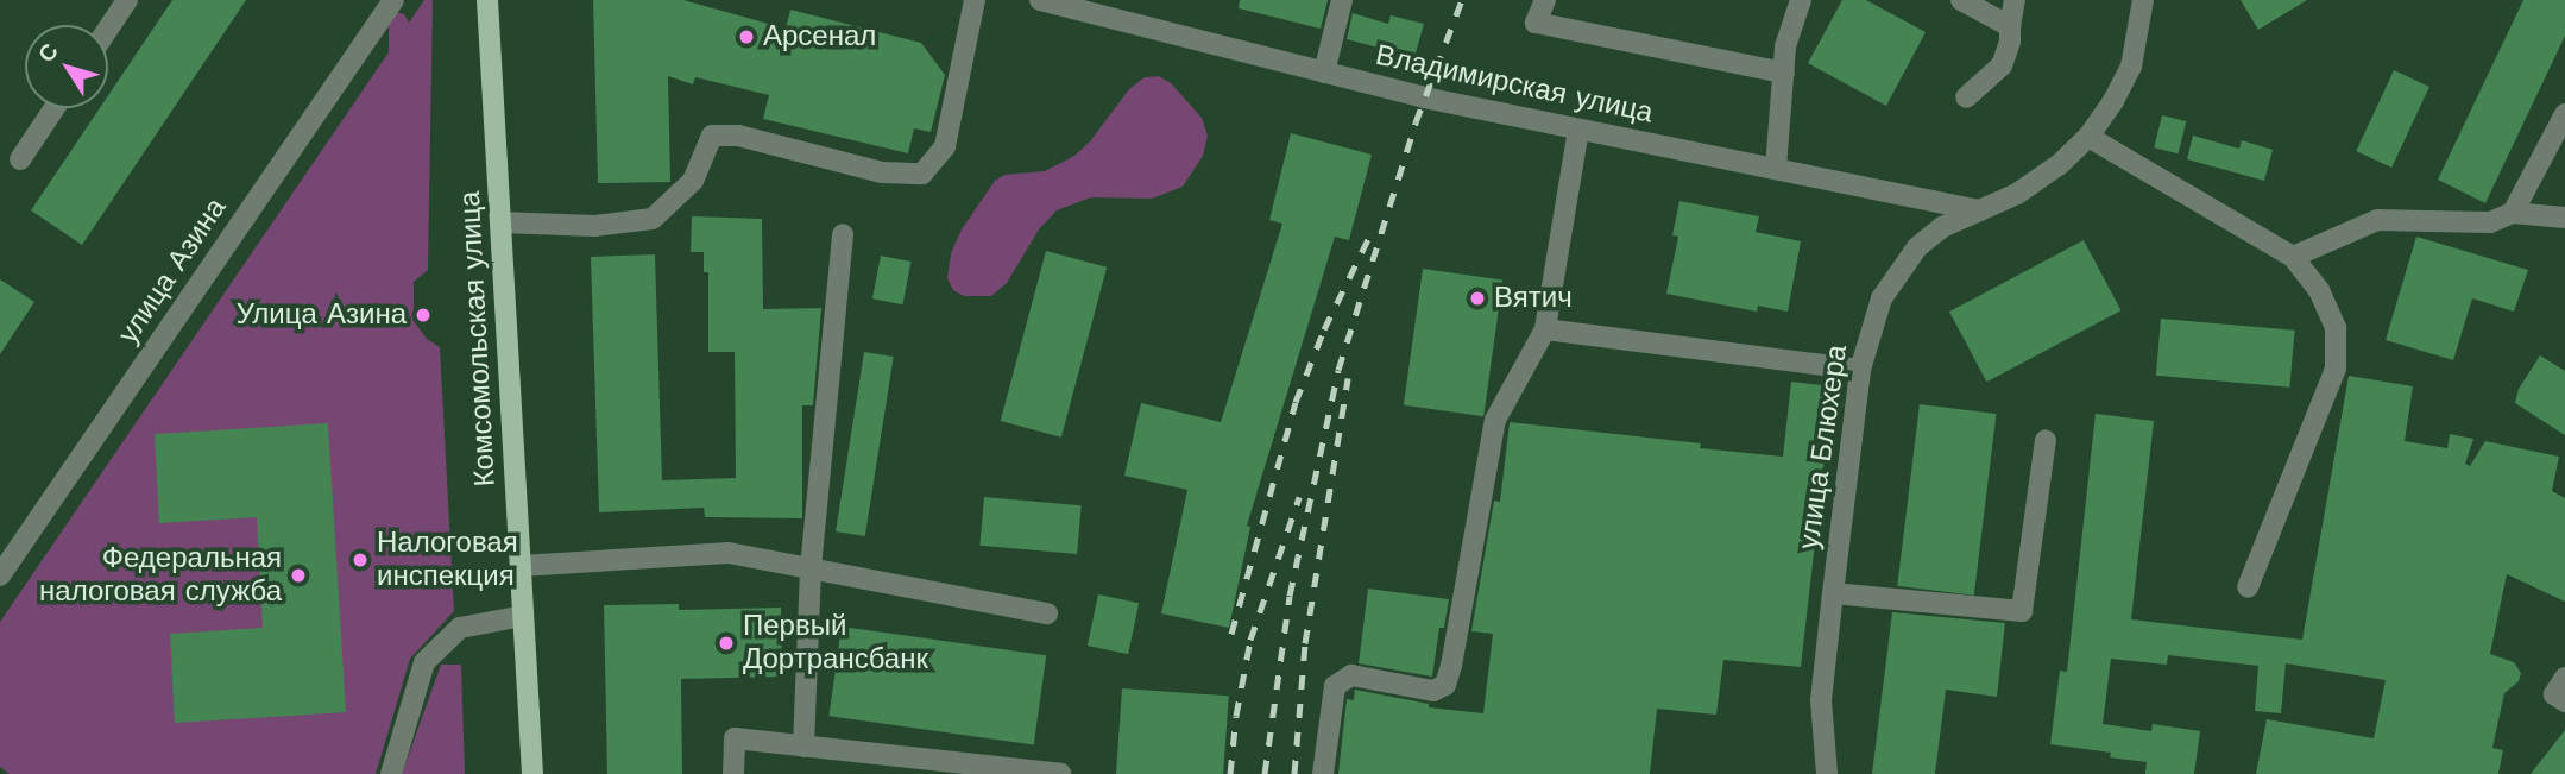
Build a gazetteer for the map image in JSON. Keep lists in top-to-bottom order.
{
  "streets": {
    "main road": ["Комсомольская улица"],
    "street": ["Владимирская улица", "улица Азина", "улица Блюхера"]
  },
  "crossings": [
    ["Владимирская улица", "улица Блюхера"]
  ],
  "places": [
    "Арсенал",
    "Вятич",
    "Улица Азина",
    "Налоговая инспекция",
    "Федеральная налоговая служба",
    "Первый Дортрансбанк"
  ],
  "north": "top left"
}
